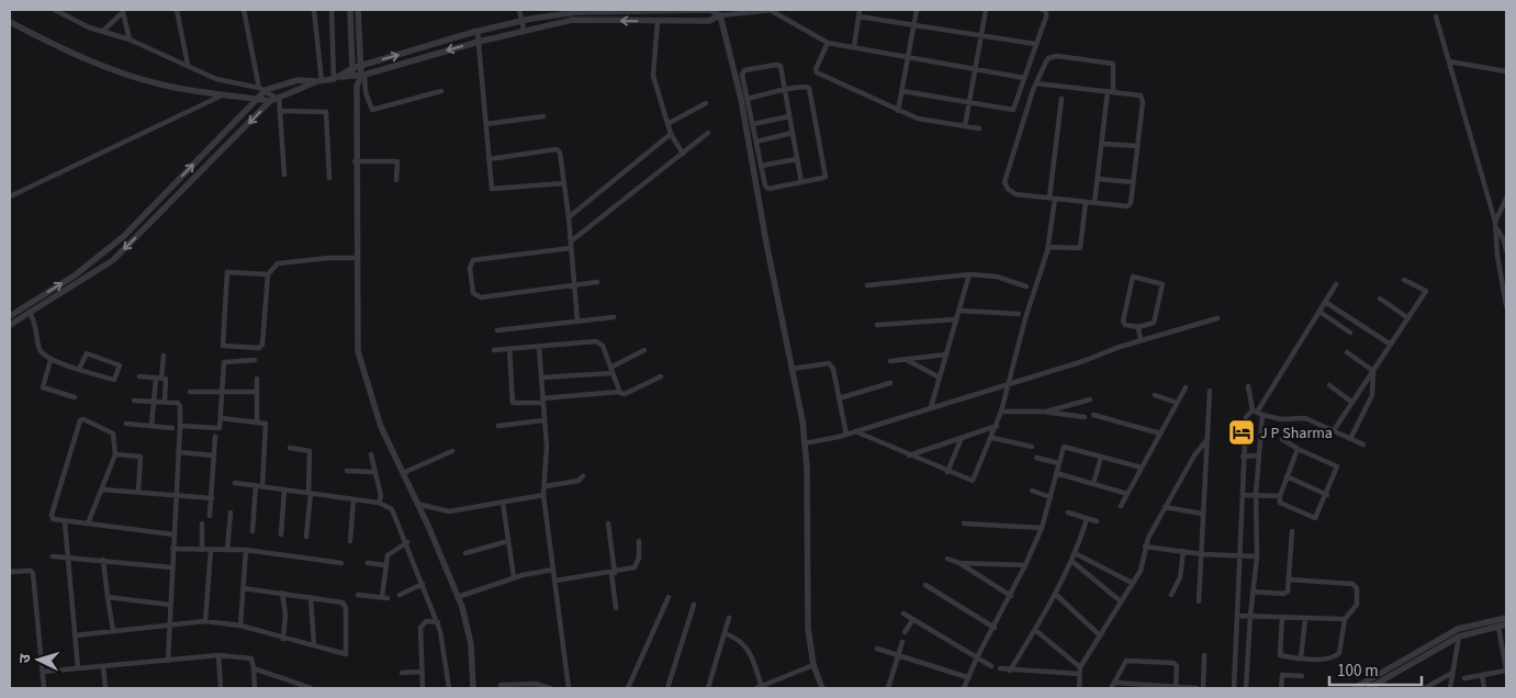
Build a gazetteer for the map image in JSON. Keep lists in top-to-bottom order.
{
  "places": {
    "hotel": ["J P Sharma"]
  },
  "scale_bar": "100 m",
  "north": "left"
}
